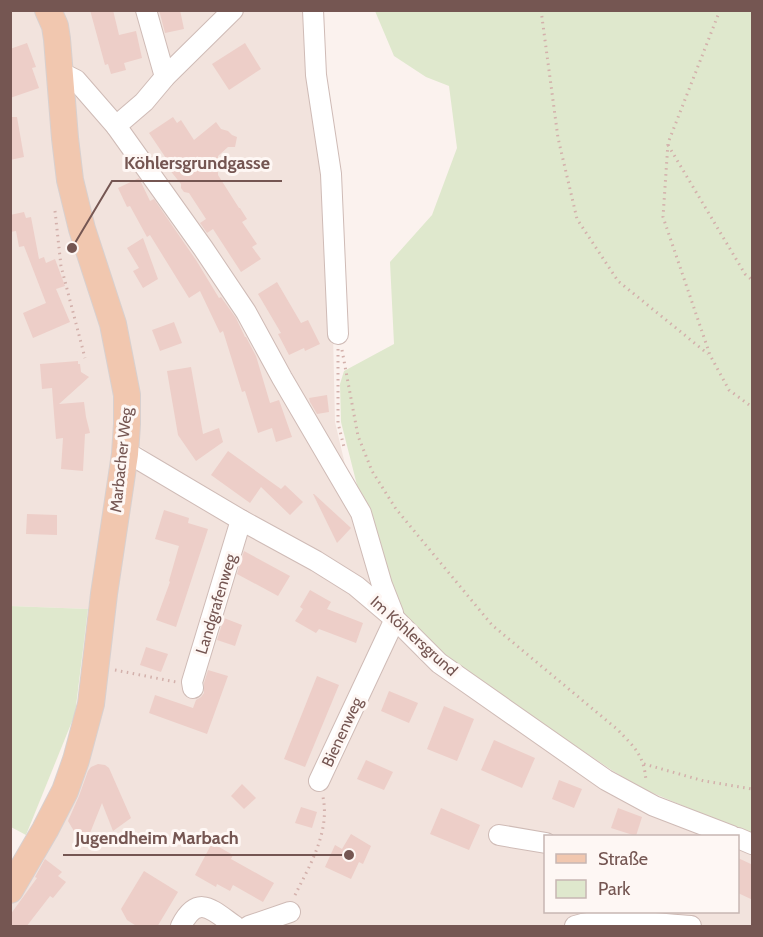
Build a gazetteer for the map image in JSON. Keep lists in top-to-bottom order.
{
  "streets": {
    "main road": ["Marbacher Weg"],
    "street": ["Landgrafenweg", "Im Köhlersgrund", "Bienenweg"]
  },
  "crossings": [
    ["Marbacher Weg", "Im Köhlersgrund"],
    ["Landgrafenweg", "Im Köhlersgrund"],
    ["Im Köhlersgrund", "Bienenweg"]
  ],
  "places": ["Köhlersgrundgasse", "Jugendheim Marbach"],
  "legend": ["Straße", "Park"]
}
